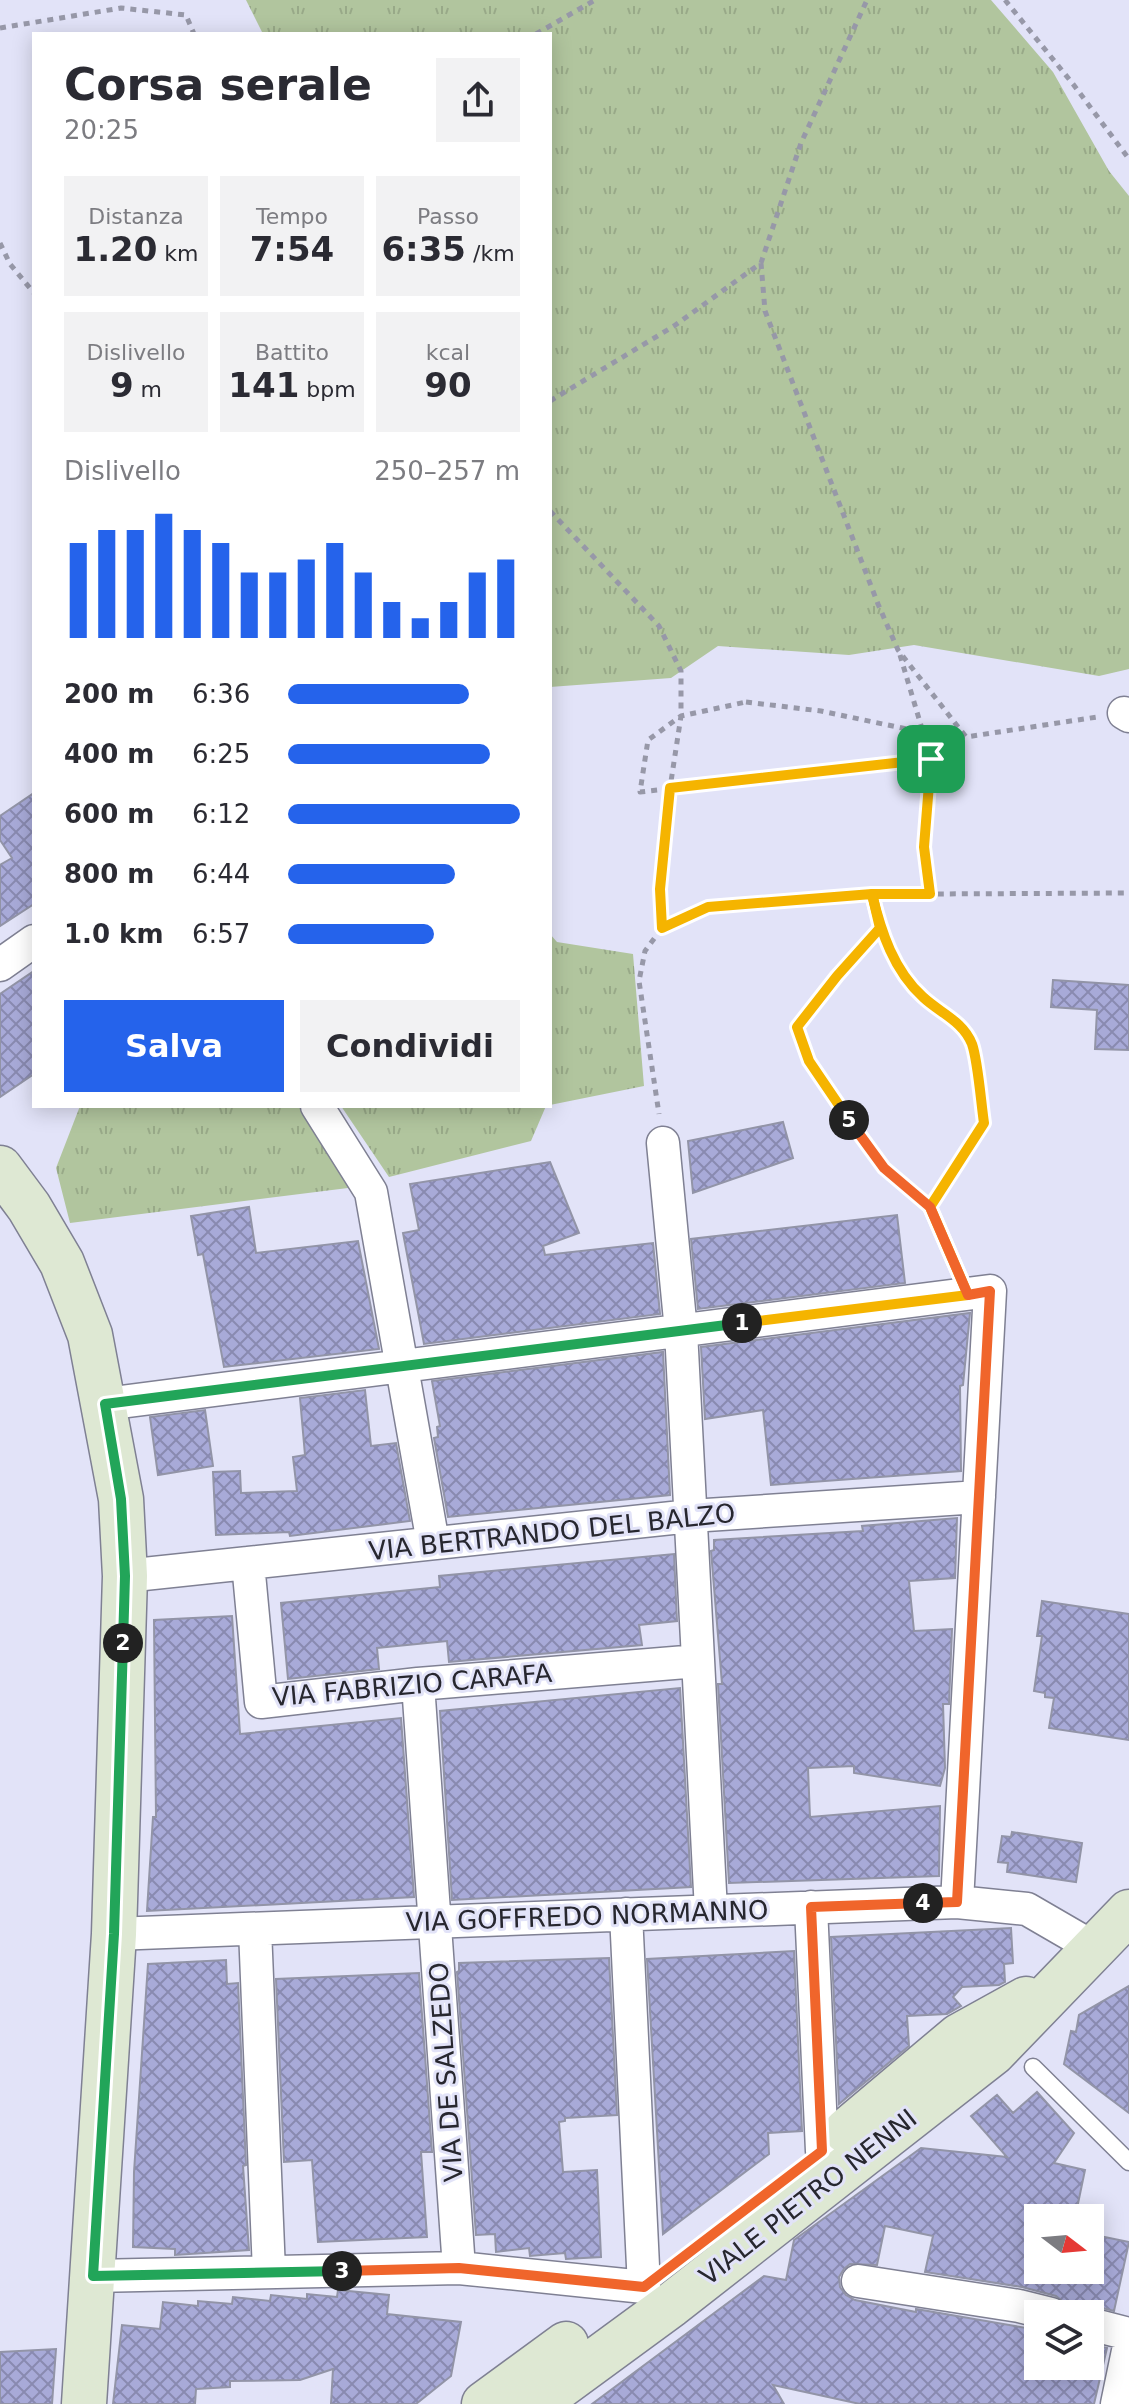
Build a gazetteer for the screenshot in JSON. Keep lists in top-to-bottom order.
{
  "streets": {
    "main road": ["VIALE PIETRO NENNI"],
    "street": [
      "VIA BERTRANDO DEL BALZO",
      "VIA FABRIZIO CARAFA",
      "VIA GOFFREDO NORMANNO",
      "VIA DE SALZEDO"
    ]
  },
  "crossings": [
    ["VIA BERTRANDO DEL BALZO", "VIA FABRIZIO CARAFA"],
    ["VIA FABRIZIO CARAFA", "VIA DE SALZEDO"],
    ["VIA GOFFREDO NORMANNO", "VIA DE SALZEDO"],
    ["VIA GOFFREDO NORMANNO", "VIALE PIETRO NENNI"]
  ],
  "north": "right",
  "page": {
    "heading": ["Corsa serale", "20:25"],
    "stats": [
      ["Distanza", "1.20 km"],
      ["Tempo", "7:54"],
      ["Passo", "6:35 /km"],
      ["Dislivello", "9 m"],
      ["Battito", "141 bpm"],
      ["kcal", "90"]
    ],
    "chart": ["Dislivello", "250–257 m"],
    "list": [
      {
        "name": "200 m",
        "note": "6:36"
      },
      {
        "name": "400 m",
        "note": "6:25"
      },
      {
        "name": "600 m",
        "note": "6:12"
      },
      {
        "name": "800 m",
        "note": "6:44"
      },
      {
        "name": "1.0 km",
        "note": "6:57"
      }
    ],
    "buttons": ["Salva", "Condividi"],
    "pins": [
      "5",
      "1",
      "2",
      "4",
      "3"
    ]
  }
}
